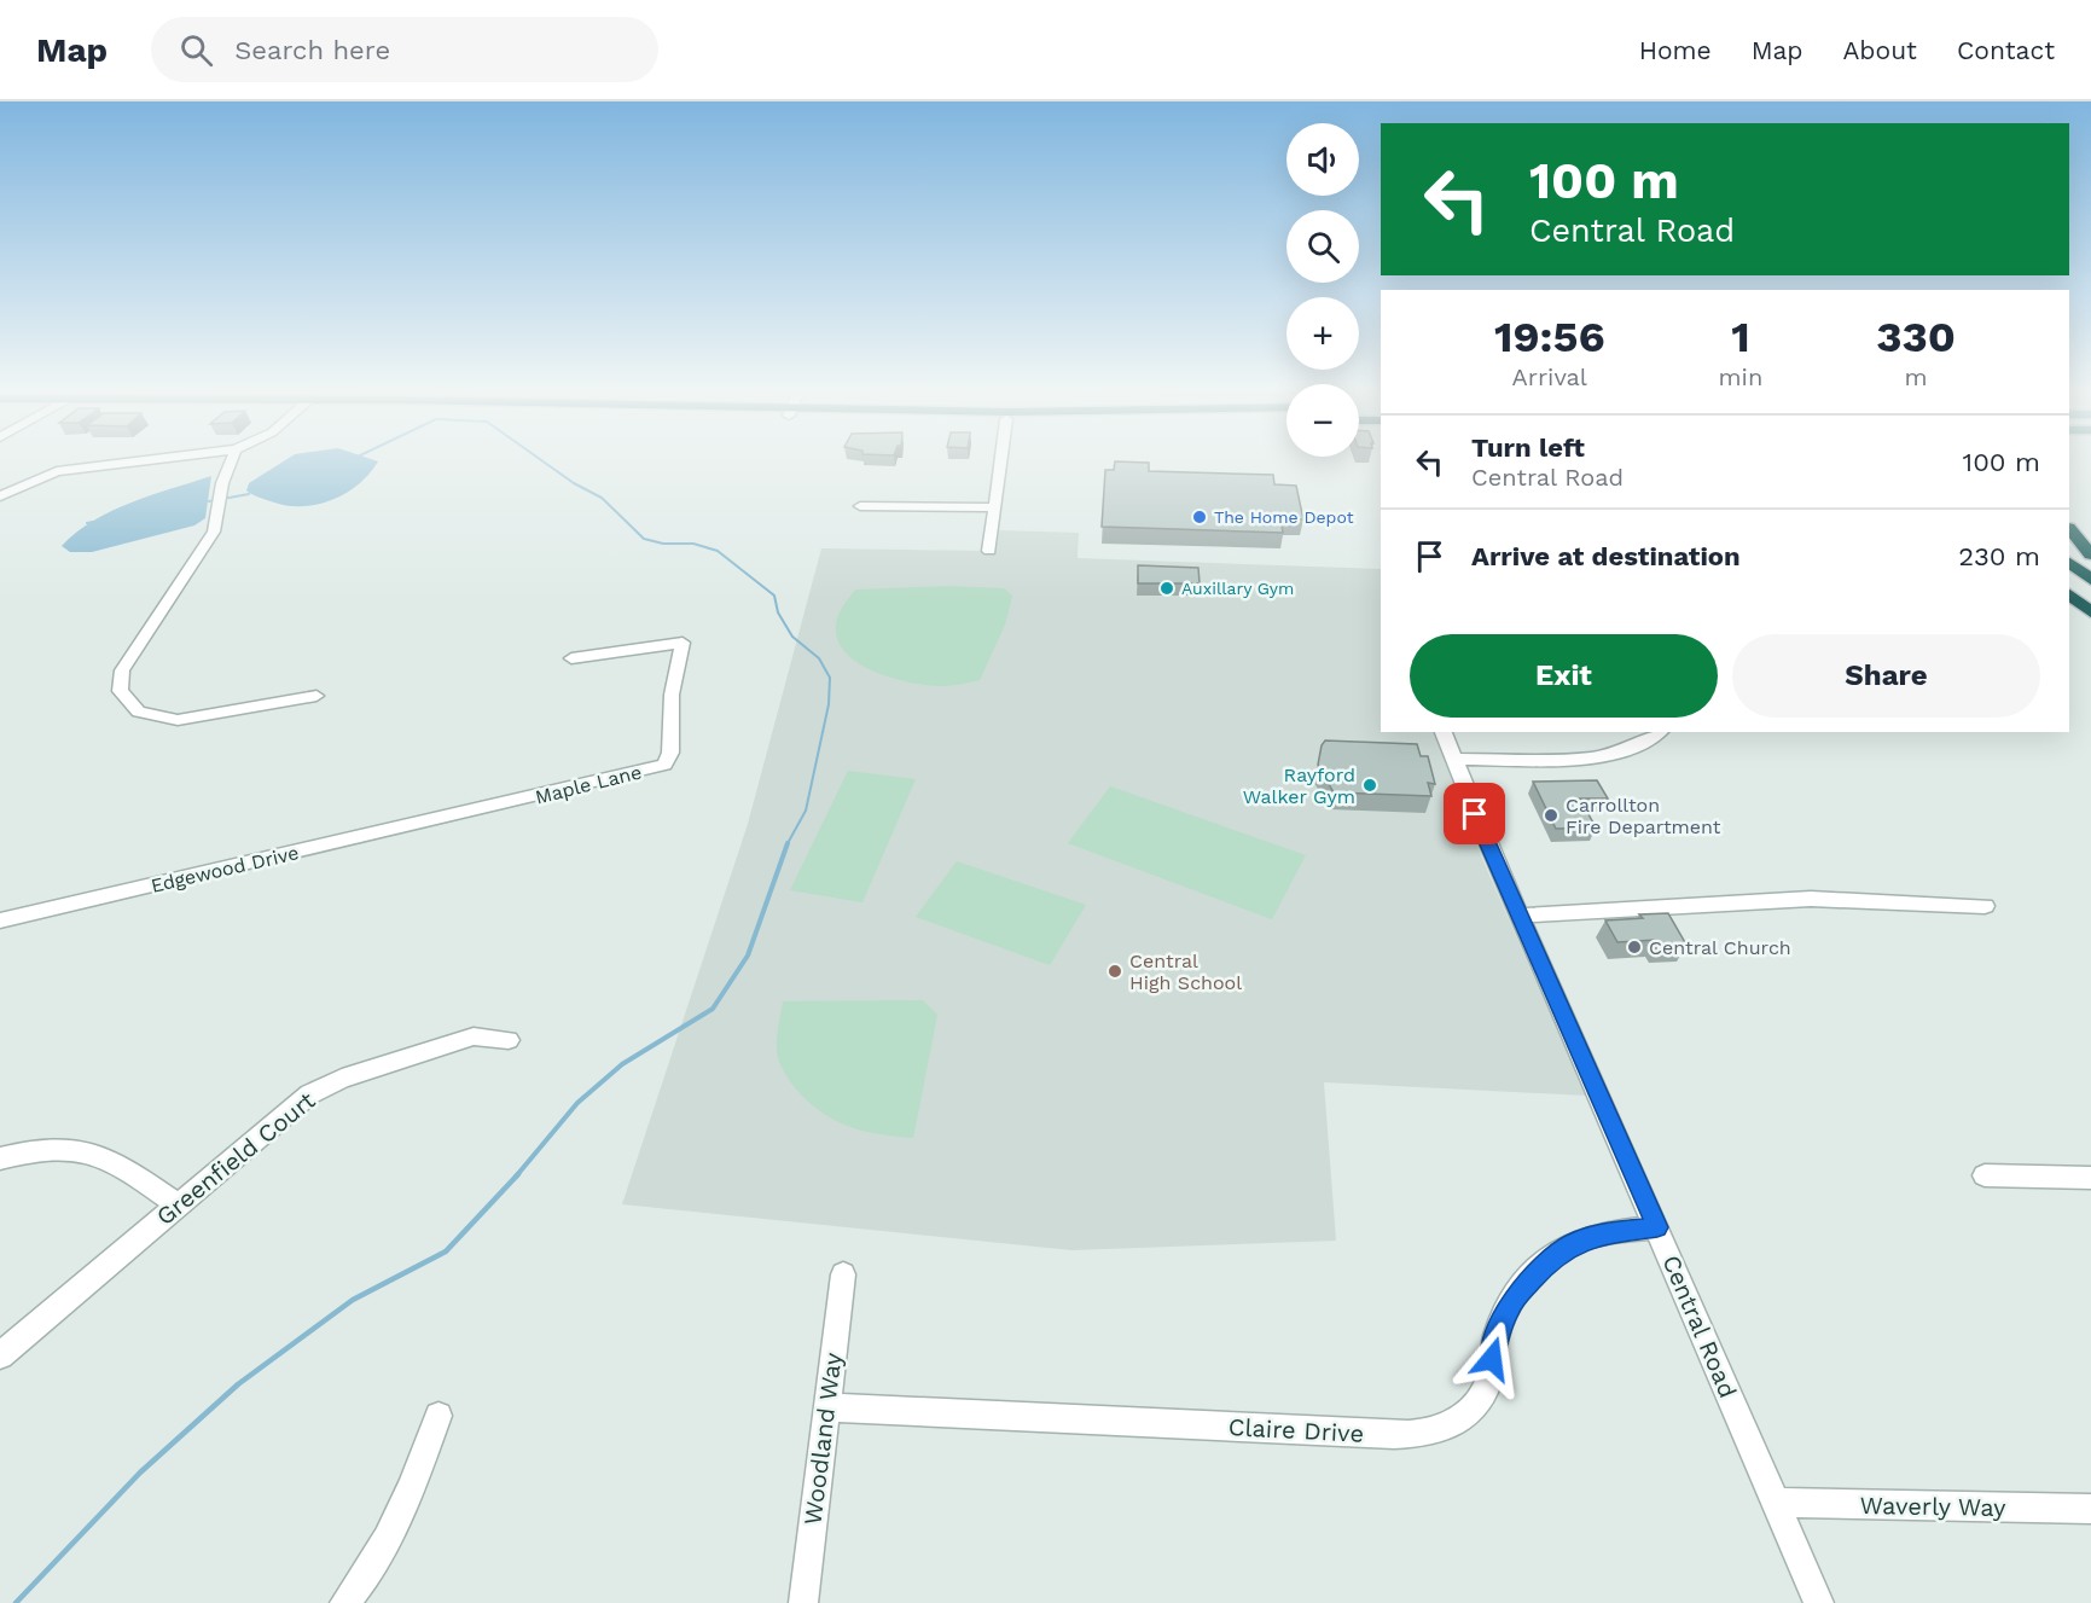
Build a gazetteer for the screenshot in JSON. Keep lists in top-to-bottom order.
{
  "streets": {
    "street": [
      "Maple Lane",
      "Edgewood Drive",
      "Greenfield Court",
      "Central Road",
      "Claire Drive",
      "Woodland Way",
      "Waverly Way"
    ]
  },
  "crossings": [
    ["Maple Lane", "Edgewood Drive"],
    ["Central Road", "Claire Drive"],
    ["Central Road", "Waverly Way"],
    ["Claire Drive", "Woodland Way"]
  ],
  "places": [
    "The Home Depot",
    "Auxillary Gym",
    "Rayford Walker Gym",
    "Carrollton Fire Department",
    "Central Church",
    "Central High School"
  ],
  "page": {
    "header": "Map",
    "search": "Search here",
    "nav": [
      "Home",
      "Map",
      "About",
      "Contact"
    ],
    "map_buttons": ["+", "−"],
    "turn": ["100 m", "Central Road"],
    "eta": [
      "19:56",
      "Arrival",
      "1",
      "min",
      "330",
      "m"
    ],
    "list": [
      {
        "name": "Turn left",
        "note": "Central Road",
        "value": "100 m"
      },
      {
        "name": "Arrive at destination",
        "value": "230 m"
      }
    ],
    "buttons": ["Exit", "Share"]
  }
}
